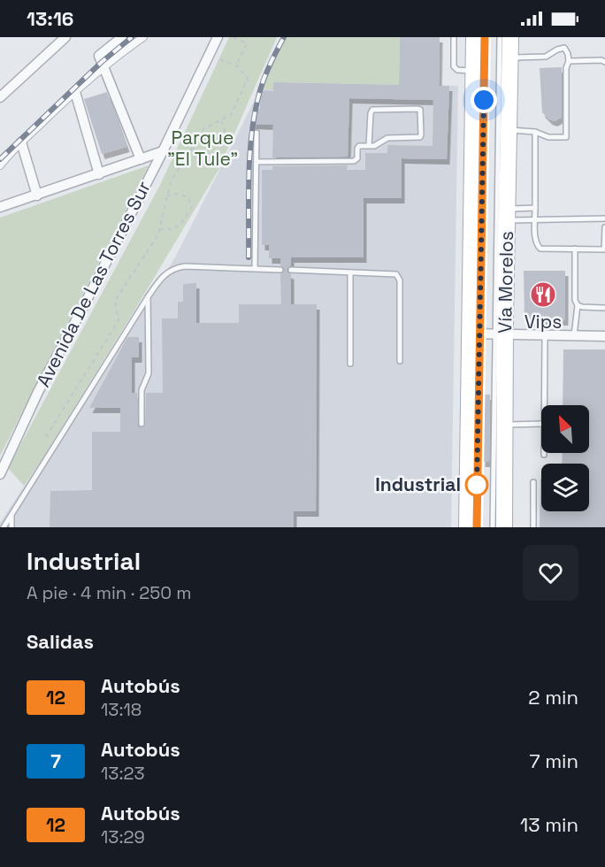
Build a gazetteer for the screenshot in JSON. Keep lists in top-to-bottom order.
{
  "streets": {
    "main road": ["Vía Morelos"],
    "street": ["Avenida De Las Torres Sur"]
  },
  "parks": ["Parque \"El Tule\""],
  "places": {
    "restaurant": ["Vips"],
    "other": ["Industrial"]
  },
  "lines": ["bus line 12"],
  "north": "top left",
  "page": {
    "status": "13:16",
    "heading": [
      ["Industrial", "A pie · 4 min · 250 m"],
      "Salidas"
    ],
    "list": [
      {
        "mark": "12",
        "name": "Autobús",
        "note": "13:18",
        "value": "2 min"
      },
      {
        "mark": "7",
        "name": "Autobús",
        "note": "13:23",
        "value": "7 min"
      },
      {
        "mark": "12",
        "name": "Autobús",
        "note": "13:29",
        "value": "13 min"
      }
    ]
  }
}
